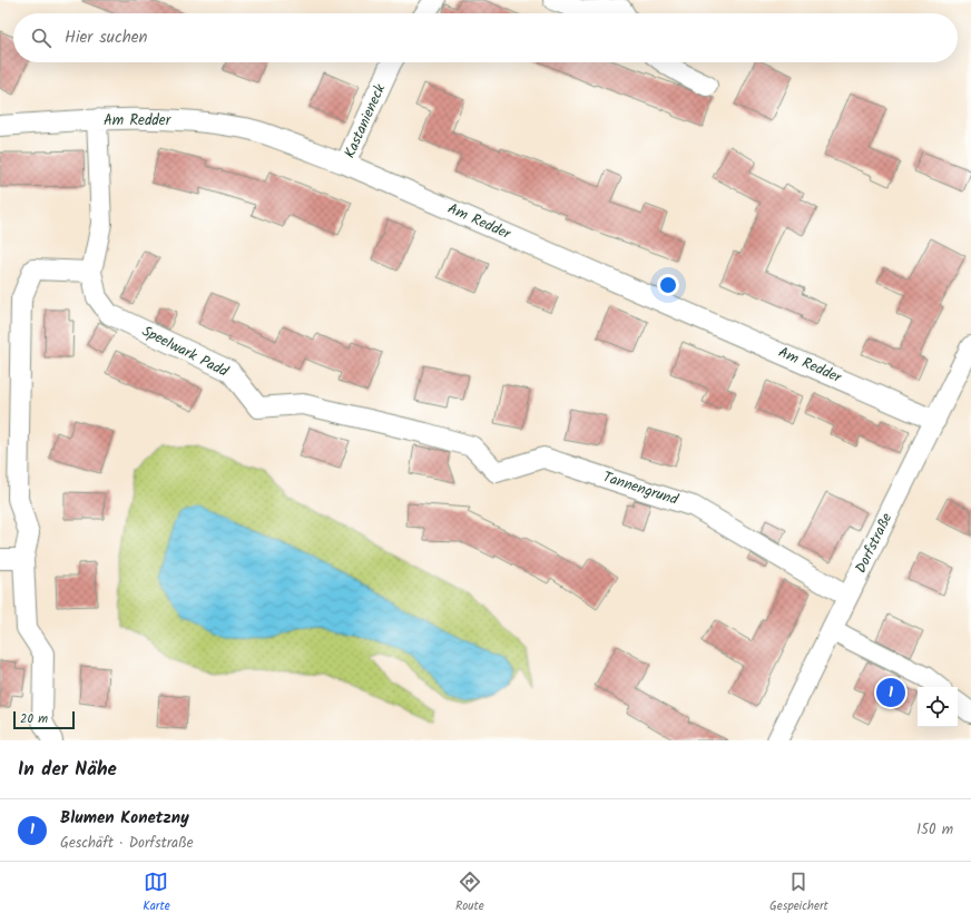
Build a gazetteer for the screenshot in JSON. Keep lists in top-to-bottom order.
{
  "streets": {
    "street": [
      "Am Redder",
      "Kastanieneck",
      "Speelwark Padd",
      "Tannengrund",
      "Dorfstraße"
    ]
  },
  "crossings": [
    ["Am Redder", "Kastanieneck"],
    ["Am Redder", "Speelwark Padd"],
    ["Am Redder", "Dorfstraße"],
    ["Speelwark Padd", "Tannengrund"],
    ["Tannengrund", "Dorfstraße"]
  ],
  "scale_bar": "20 m",
  "page": {
    "search": "Hier suchen",
    "pins": "1",
    "scale": "20 m",
    "heading": "In der Nähe",
    "list": [
      {
        "mark": "1",
        "name": "Blumen Konetzny",
        "note": "Geschäft · Dorfstraße",
        "value": "150 m"
      }
    ],
    "nav": ["Karte", "Route", "Gespeichert"]
  }
}
